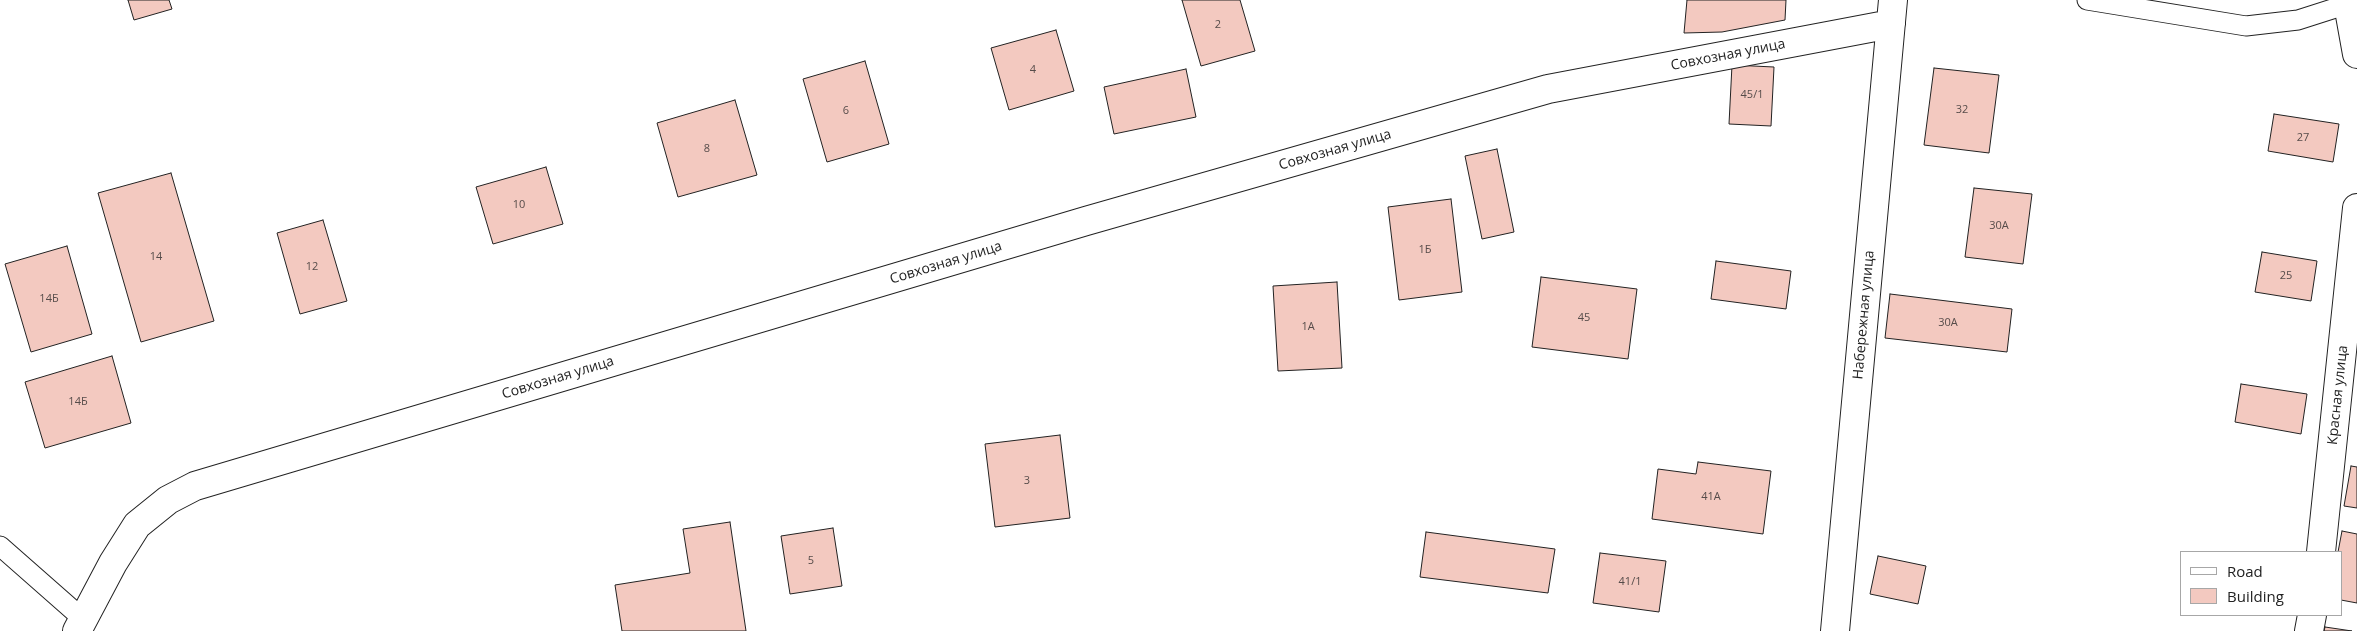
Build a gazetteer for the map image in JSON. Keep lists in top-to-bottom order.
{
  "streets": {
    "street": ["Совхозная улица", "Набережная улица", "Красная улица"]
  },
  "crossings": [
    ["Совхозная улица", "Набережная улица"]
  ],
  "house_numbers": [
    "2",
    "4",
    "45/1",
    "32",
    "6",
    "27",
    "8",
    "10",
    "30А",
    "1Б",
    "14",
    "12",
    "25",
    "14Б",
    "45",
    "30А",
    "1А",
    "14Б",
    "3",
    "41А",
    "5",
    "41/1"
  ],
  "legend": ["Road", "Building"]
}
